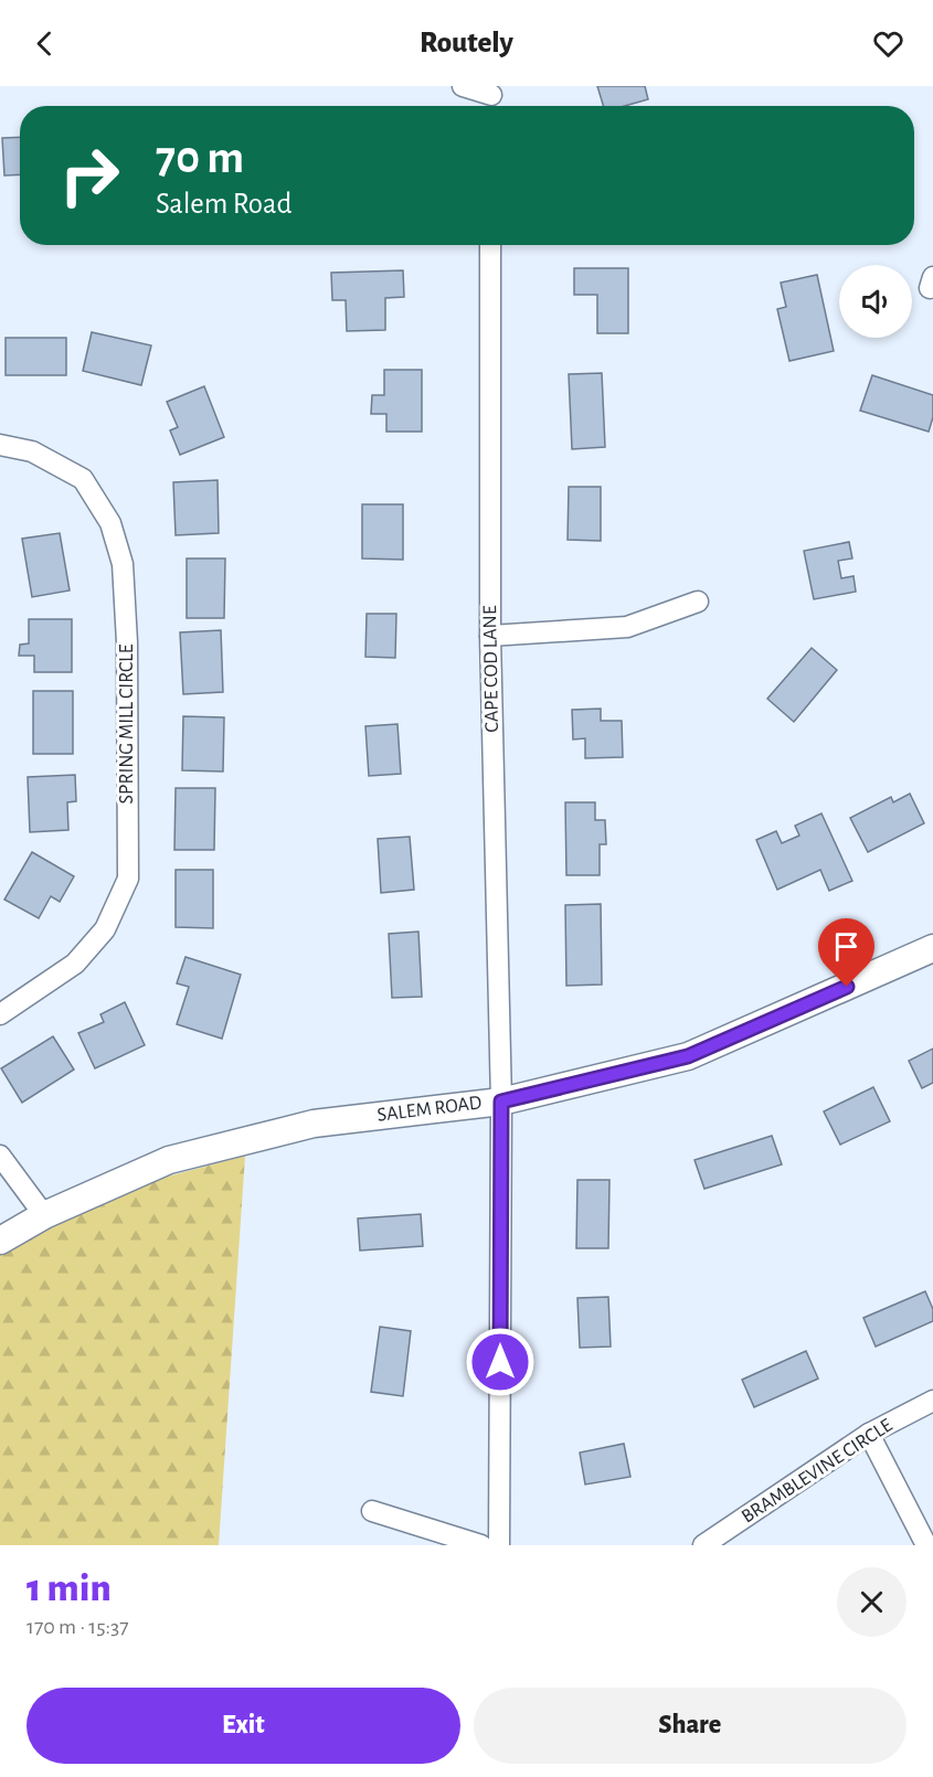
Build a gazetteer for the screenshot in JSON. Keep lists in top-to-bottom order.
{
  "streets": {
    "street": [
      "CAPE COD LANE",
      "SPRING MILL CIRCLE",
      "SALEM ROAD",
      "BRAMBLEVINE CIRCLE"
    ]
  },
  "crossings": [
    ["CAPE COD LANE", "SALEM ROAD"]
  ],
  "page": {
    "header": "Routely",
    "turn": ["70 m", "Salem Road"],
    "heading": ["1 min", "170 m · 15:37"],
    "buttons": ["Exit", "Share"]
  }
}
